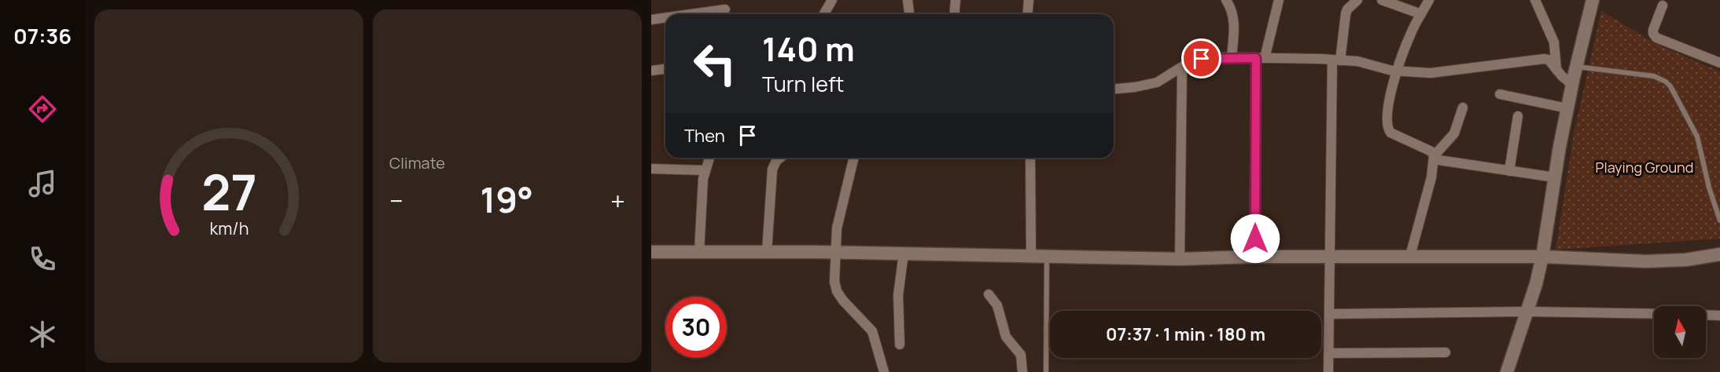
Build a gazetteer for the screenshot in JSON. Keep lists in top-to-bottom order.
{
  "parks": ["Playing Ground"],
  "north": "top",
  "page": {
    "tabs": "07:36",
    "tile": "Climate",
    "turn": ["140 m", "Turn left"],
    "then": "Then",
    "heat": ["−", "19°", "+"],
    "limit": "30",
    "trip": "07:37 · 1 min · 180 m",
    "gauge": ["27", "km/h"]
  }
}
